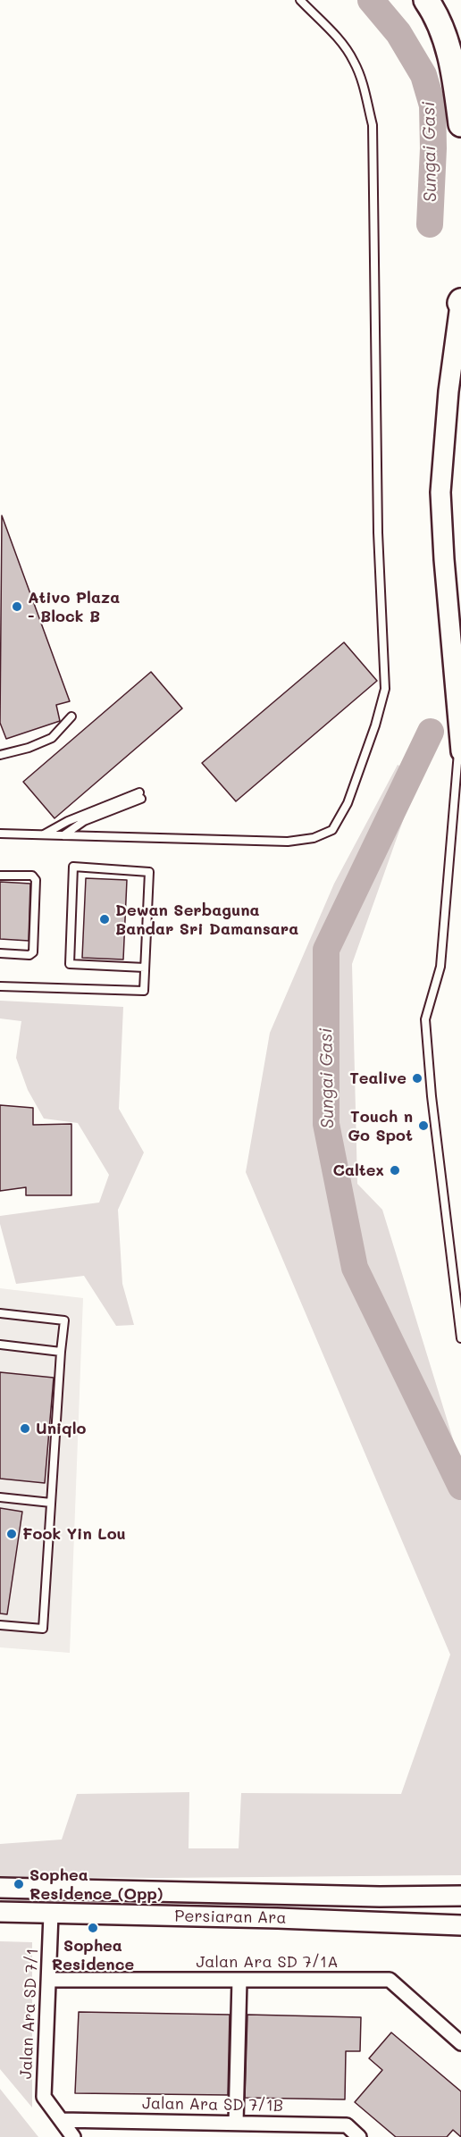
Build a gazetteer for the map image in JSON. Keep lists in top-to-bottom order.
{
  "streets": {
    "main road": ["Persiaran Ara"],
    "street": ["Jalan Ara SD 7/1A", "Jalan Ara SD 7/1", "Jalan Ara SD 7/1B"]
  },
  "crossings": [
    ["Persiaran Ara", "Jalan Ara SD 7/1"],
    ["Jalan Ara SD 7/1A", "Jalan Ara SD 7/1"],
    ["Jalan Ara SD 7/1", "Jalan Ara SD 7/1B"]
  ],
  "water": ["Sungai Gasi"],
  "places": [
    "Ativo Plaza - Block B",
    "Dewan Serbaguna Bandar Sri Damansara",
    "Tealive",
    "Touch n Go Spot",
    "Caltex",
    "Uniqlo",
    "Fook Yin Lou",
    "Sophea Residence (Opp)",
    "Sophea Residence"
  ]
}
